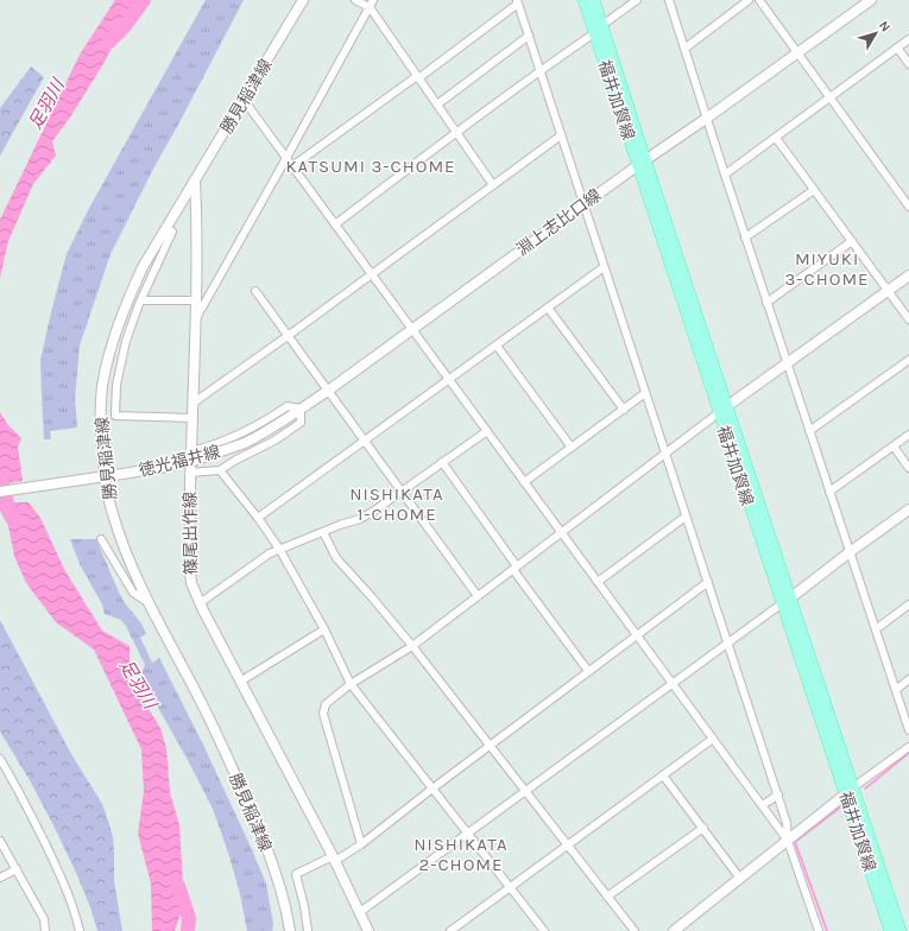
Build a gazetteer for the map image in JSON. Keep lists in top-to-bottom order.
{
  "streets": {
    "main road": [
      "勝見稲津線",
      "福井加賀線",
      "淵上志比口線",
      "徳光福井線",
      "篠尾出作線"
    ]
  },
  "crossings": [
    ["勝見稲津線", "徳光福井線"],
    ["勝見稲津線", "篠尾出作線"],
    ["福井加賀線", "淵上志比口線"],
    ["淵上志比口線", "徳光福井線"]
  ],
  "districts": [
    "KATSUMI 3-CHOME",
    "MIYUKI 3-CHOME",
    "NISHIKATA 1-CHOME",
    "NISHIKATA 2-CHOME"
  ],
  "water": ["足羽川"],
  "north": "top right"
}
